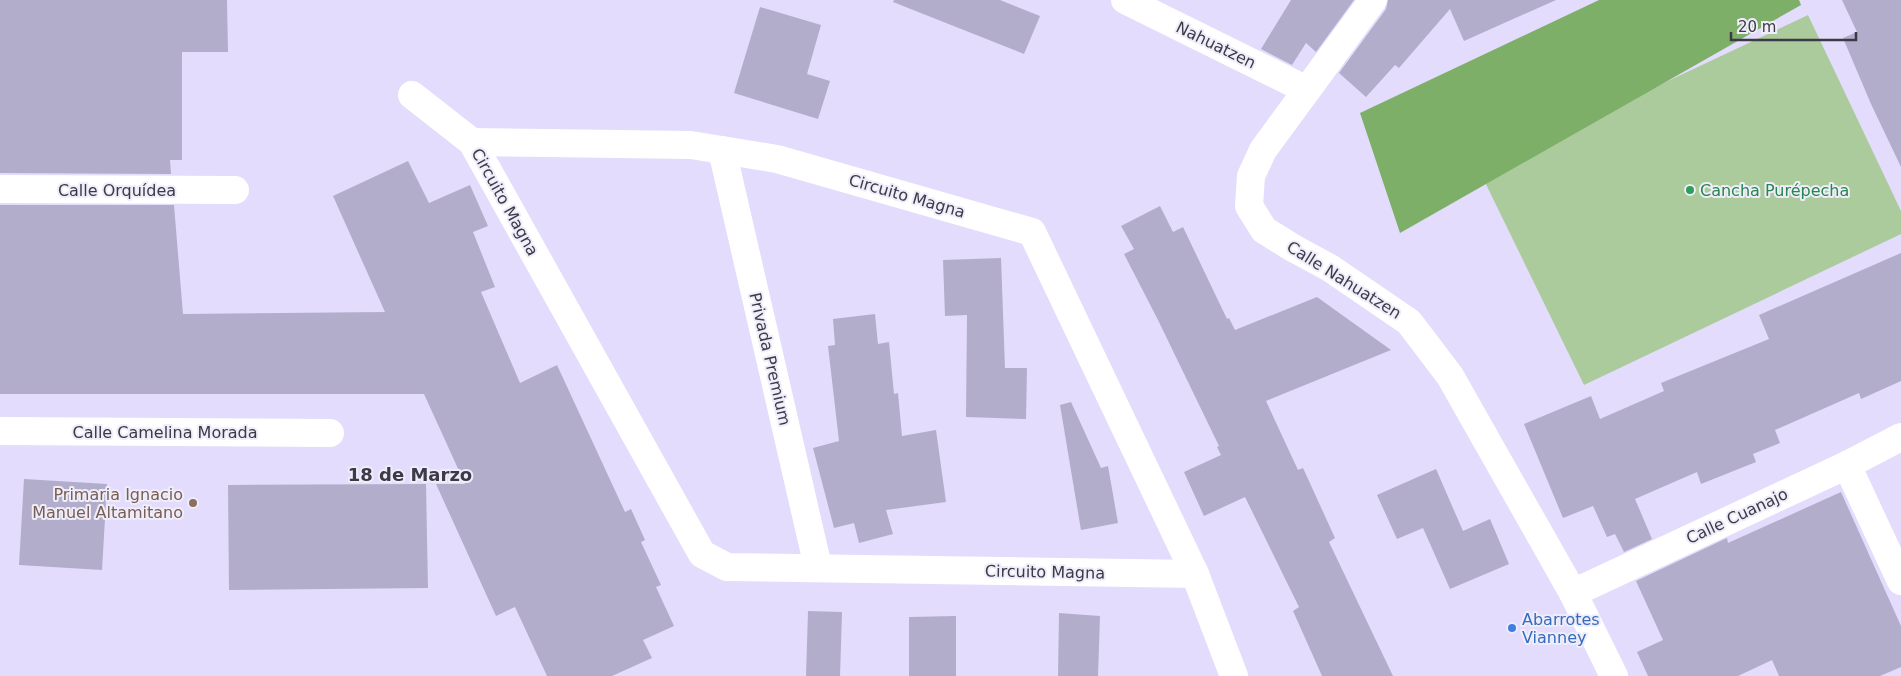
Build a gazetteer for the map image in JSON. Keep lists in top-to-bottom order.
{
  "streets": {
    "street": [
      "Nahuatzen",
      "Calle Orquídea",
      "Circuito Magna",
      "Calle Nahuatzen",
      "Privada Premium",
      "Calle Camelina Morada",
      "Calle Cuanajo"
    ]
  },
  "crossings": [
    ["Nahuatzen", "Calle Nahuatzen"],
    ["Circuito Magna", "Privada Premium"],
    ["Calle Nahuatzen", "Calle Cuanajo"]
  ],
  "districts": ["18 de Marzo"],
  "places": ["Cancha Purépecha", "Primaria Ignacio Manuel Altamitano", "Abarrotes Vianney"],
  "scale_bar": "20 m"
}
